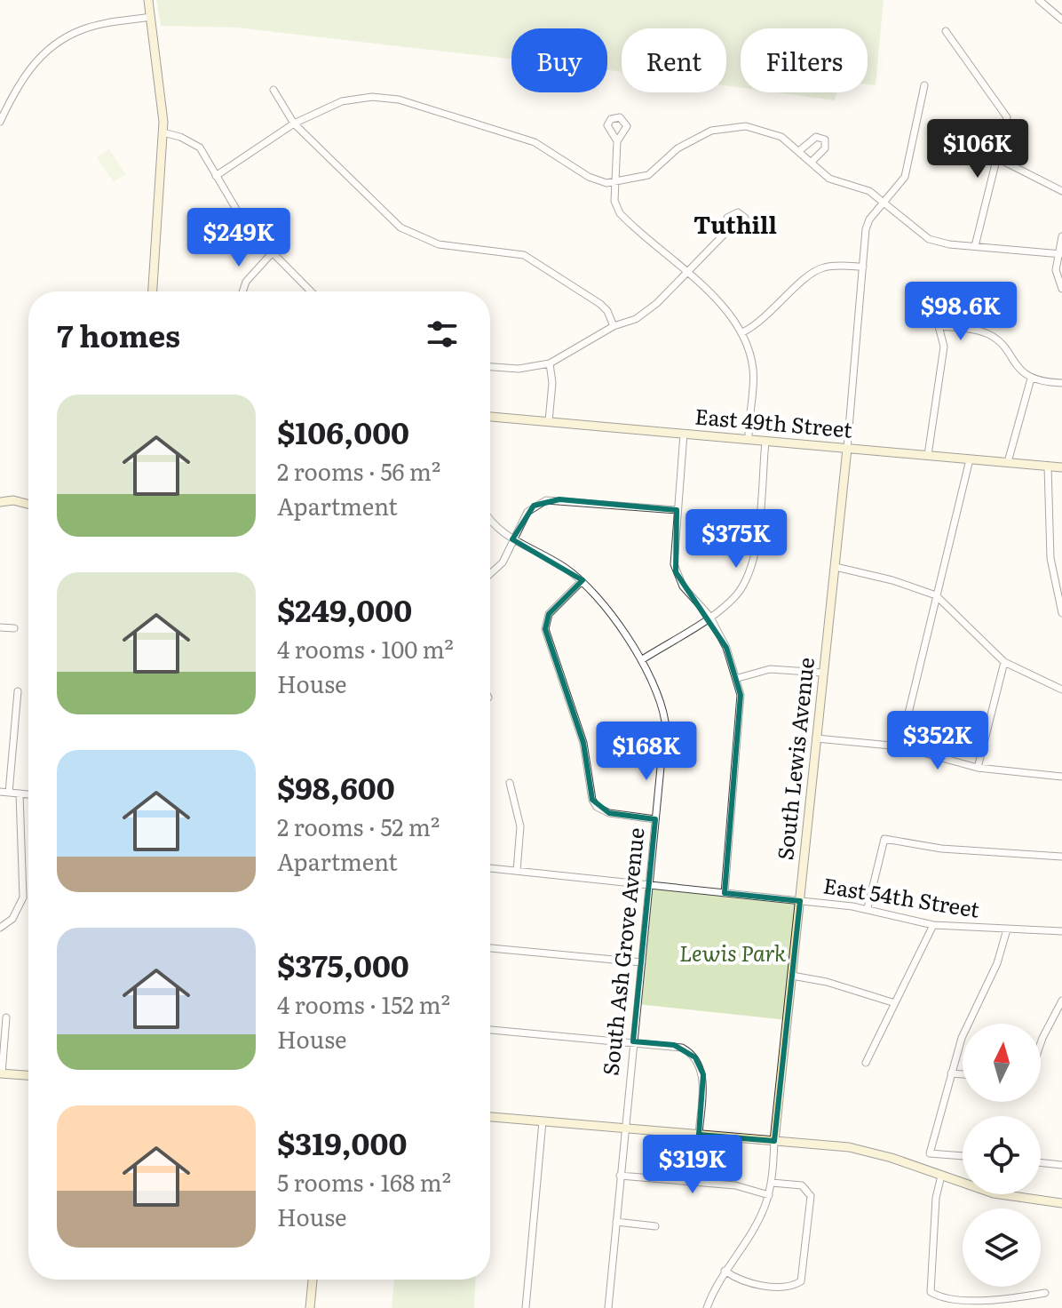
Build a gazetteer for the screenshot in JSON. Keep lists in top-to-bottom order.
{
  "streets": {
    "street": [
      "East 49th Street",
      "South Lewis Avenue",
      "East 54th Street",
      "South Ash Grove Avenue"
    ]
  },
  "crossings": [
    ["East 49th Street", "South Lewis Avenue"],
    ["South Lewis Avenue", "East 54th Street"],
    ["East 54th Street", "South Ash Grove Avenue"]
  ],
  "districts": ["Tuthill"],
  "parks": ["Lewis Park"],
  "north": "top",
  "page": {
    "chip": ["Buy", "Rent", "Filters"],
    "price": [
      "$106K",
      "$249K",
      "$98.6K",
      "$375K",
      "$352K",
      "$168K",
      "$319K"
    ],
    "heading": "7 homes",
    "list": [
      {
        "name": "$106,000",
        "note": "2 rooms · 56 m² · Apartment"
      },
      {
        "name": "$249,000",
        "note": "4 rooms · 100 m² · House"
      },
      {
        "name": "$98,600",
        "note": "2 rooms · 52 m² · Apartment"
      },
      {
        "name": "$375,000",
        "note": "4 rooms · 152 m² · House"
      },
      {
        "name": "$319,000",
        "note": "5 rooms · 168 m² · House"
      }
    ]
  }
}
